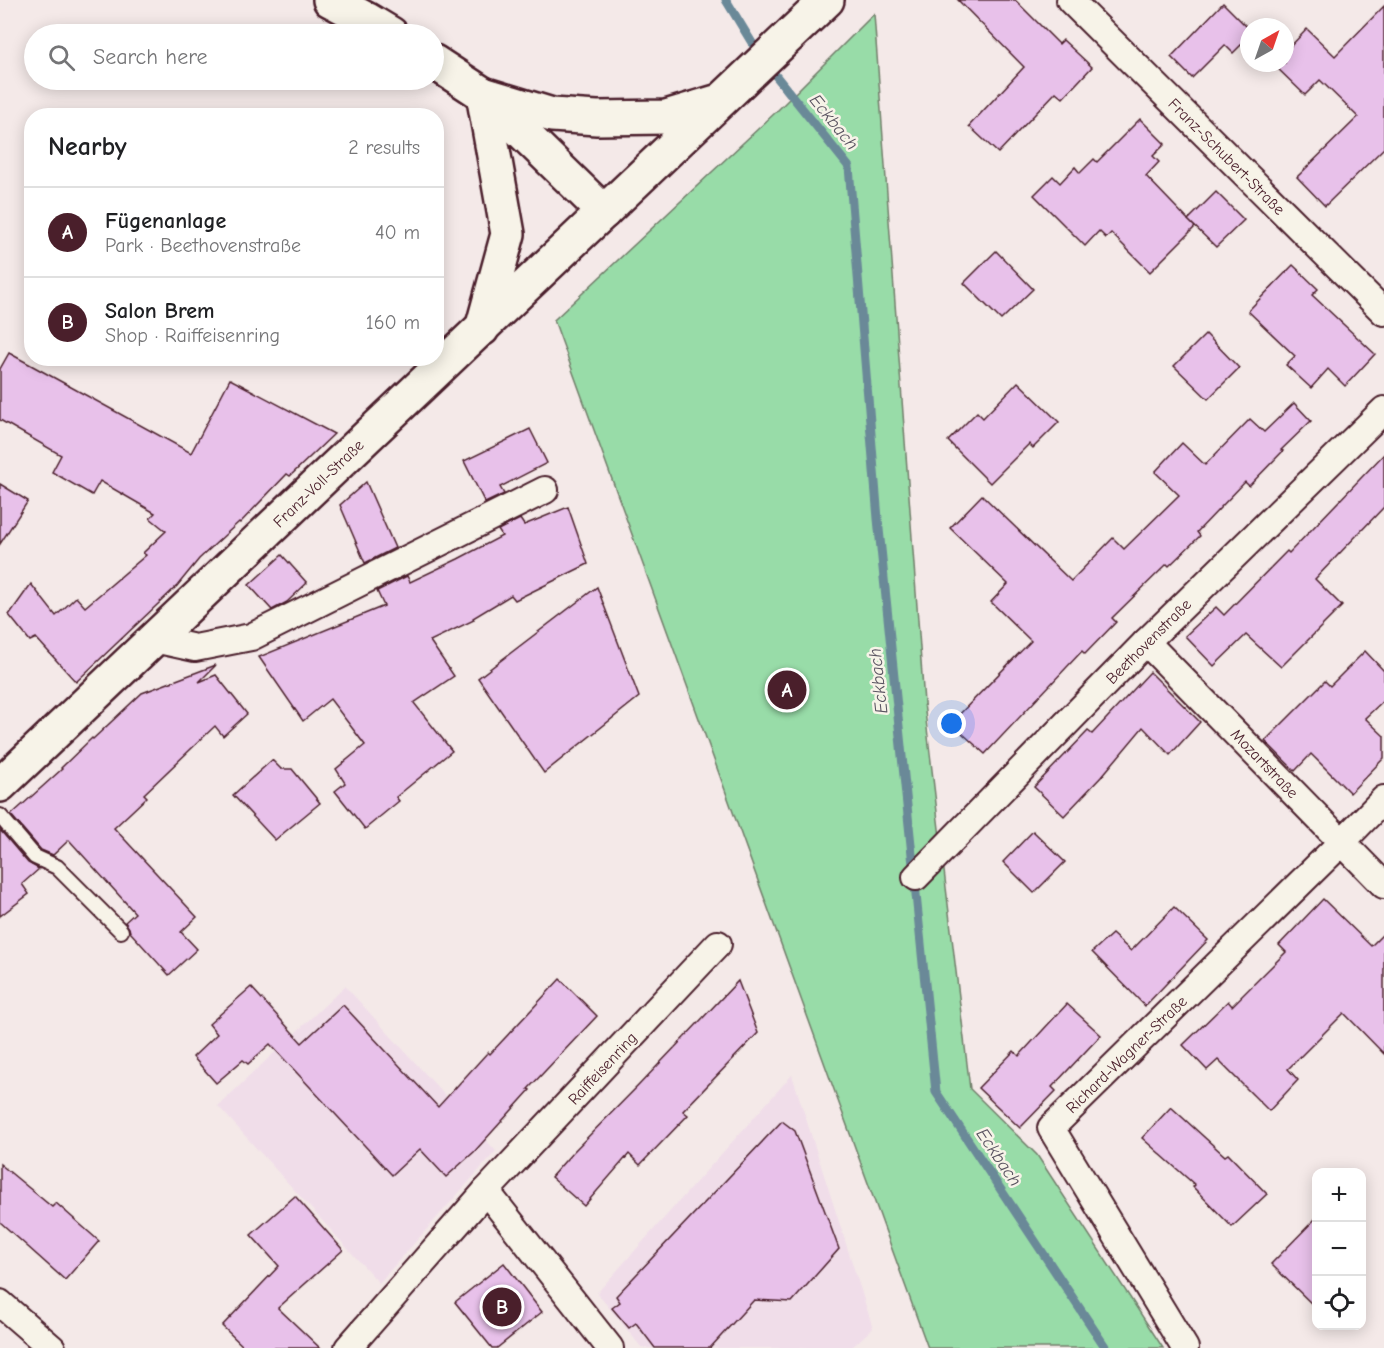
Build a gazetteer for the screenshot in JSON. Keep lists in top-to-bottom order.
{
  "streets": {
    "main road": ["Franz-Voll-Straße"],
    "street": [
      "Franz-Schubert-Straße",
      "Beethovenstraße",
      "Mozartstraße",
      "Richard-Wagner-Straße",
      "Raiffeisenring"
    ]
  },
  "crossings": [
    ["Beethovenstraße", "Mozartstraße"],
    ["Mozartstraße", "Richard-Wagner-Straße"]
  ],
  "water": ["Eckbach"],
  "north": "top right",
  "page": {
    "search": "Search here",
    "heading": ["Nearby", "2 results"],
    "list": [
      {
        "mark": "A",
        "name": "Fügenanlage",
        "note": "Park · Beethovenstraße",
        "value": "40 m"
      },
      {
        "mark": "B",
        "name": "Salon Brem",
        "note": "Shop · Raiffeisenring",
        "value": "160 m"
      }
    ],
    "pins": ["A", "B"],
    "map_buttons": ["+", "−"]
  }
}
